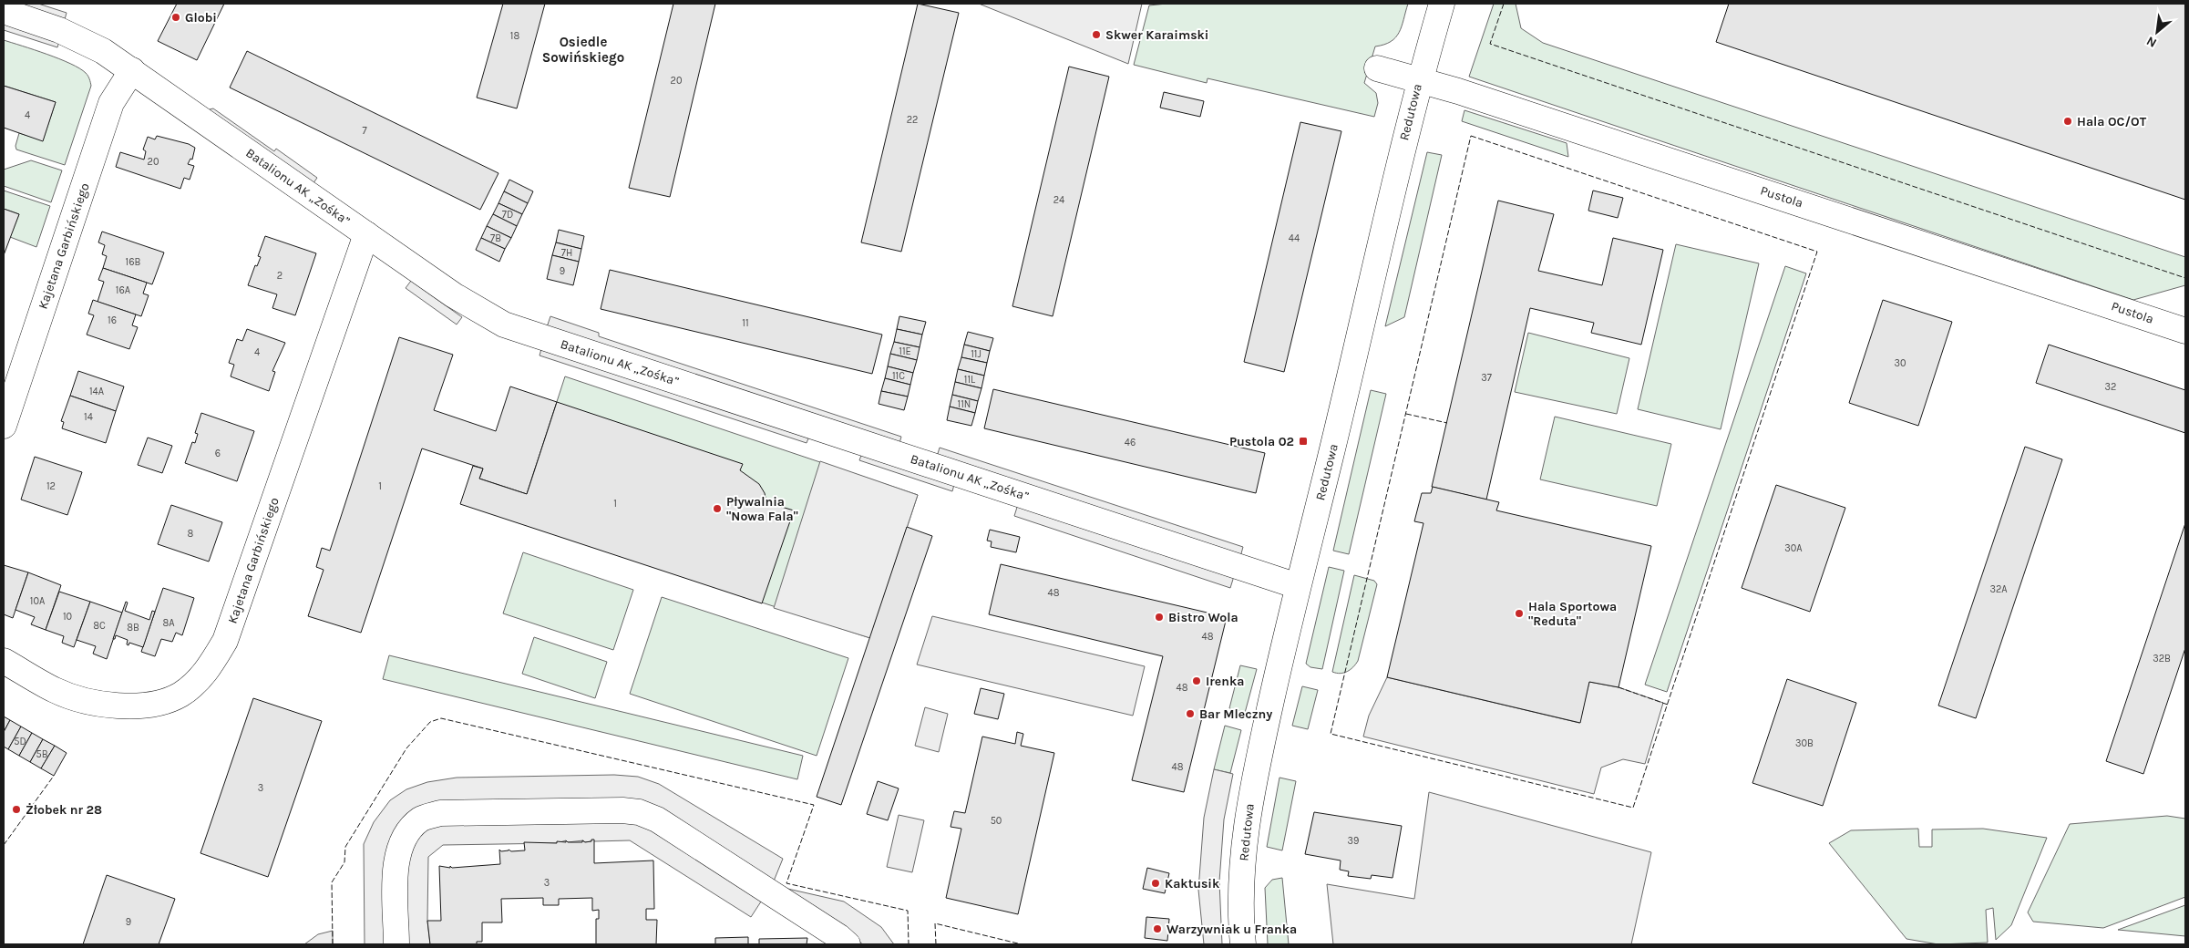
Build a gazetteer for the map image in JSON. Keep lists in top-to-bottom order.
{
  "streets": {
    "street": [
      "Redutowa",
      "Batalionu AK „Zośka”",
      "Pustola",
      "Kajetana Garbińskiego"
    ]
  },
  "crossings": [
    ["Redutowa", "Batalionu AK „Zośka”"],
    ["Redutowa", "Pustola"],
    ["Batalionu AK „Zośka”", "Kajetana Garbińskiego"]
  ],
  "districts": ["Osiedle Sowińskiego"],
  "places": {
    "other": [
      "Globi",
      "Skwer Karaimski",
      "Hala OC/OT",
      "Pływalnia \"Nowa Fala\"",
      "Hala Sportowa \"Reduta\"",
      "Bistro Wola",
      "Irenka",
      "Bar Mleczny",
      "Żłobek nr 28",
      "Kaktusik",
      "Warzywniak u Franka"
    ],
    "transit": ["Pustola 02"]
  },
  "house_numbers": [
    "18",
    "20",
    "4",
    "22",
    "7",
    "20",
    "24",
    "7D",
    "7B",
    "44",
    "7H",
    "16B",
    "9",
    "2",
    "16A",
    "16",
    "11",
    "11E",
    "4",
    "11J",
    "30",
    "11C",
    "37",
    "11L",
    "32",
    "14A",
    "11N",
    "14",
    "46",
    "6",
    "12",
    "1",
    "1",
    "8",
    "30A",
    "32A",
    "48",
    "10A",
    "10",
    "8A",
    "8C",
    "8B",
    "48",
    "32B",
    "48",
    "5D",
    "30B",
    "5B",
    "48",
    "3",
    "50",
    "39",
    "3",
    "9"
  ],
  "north": "bottom left"
}
